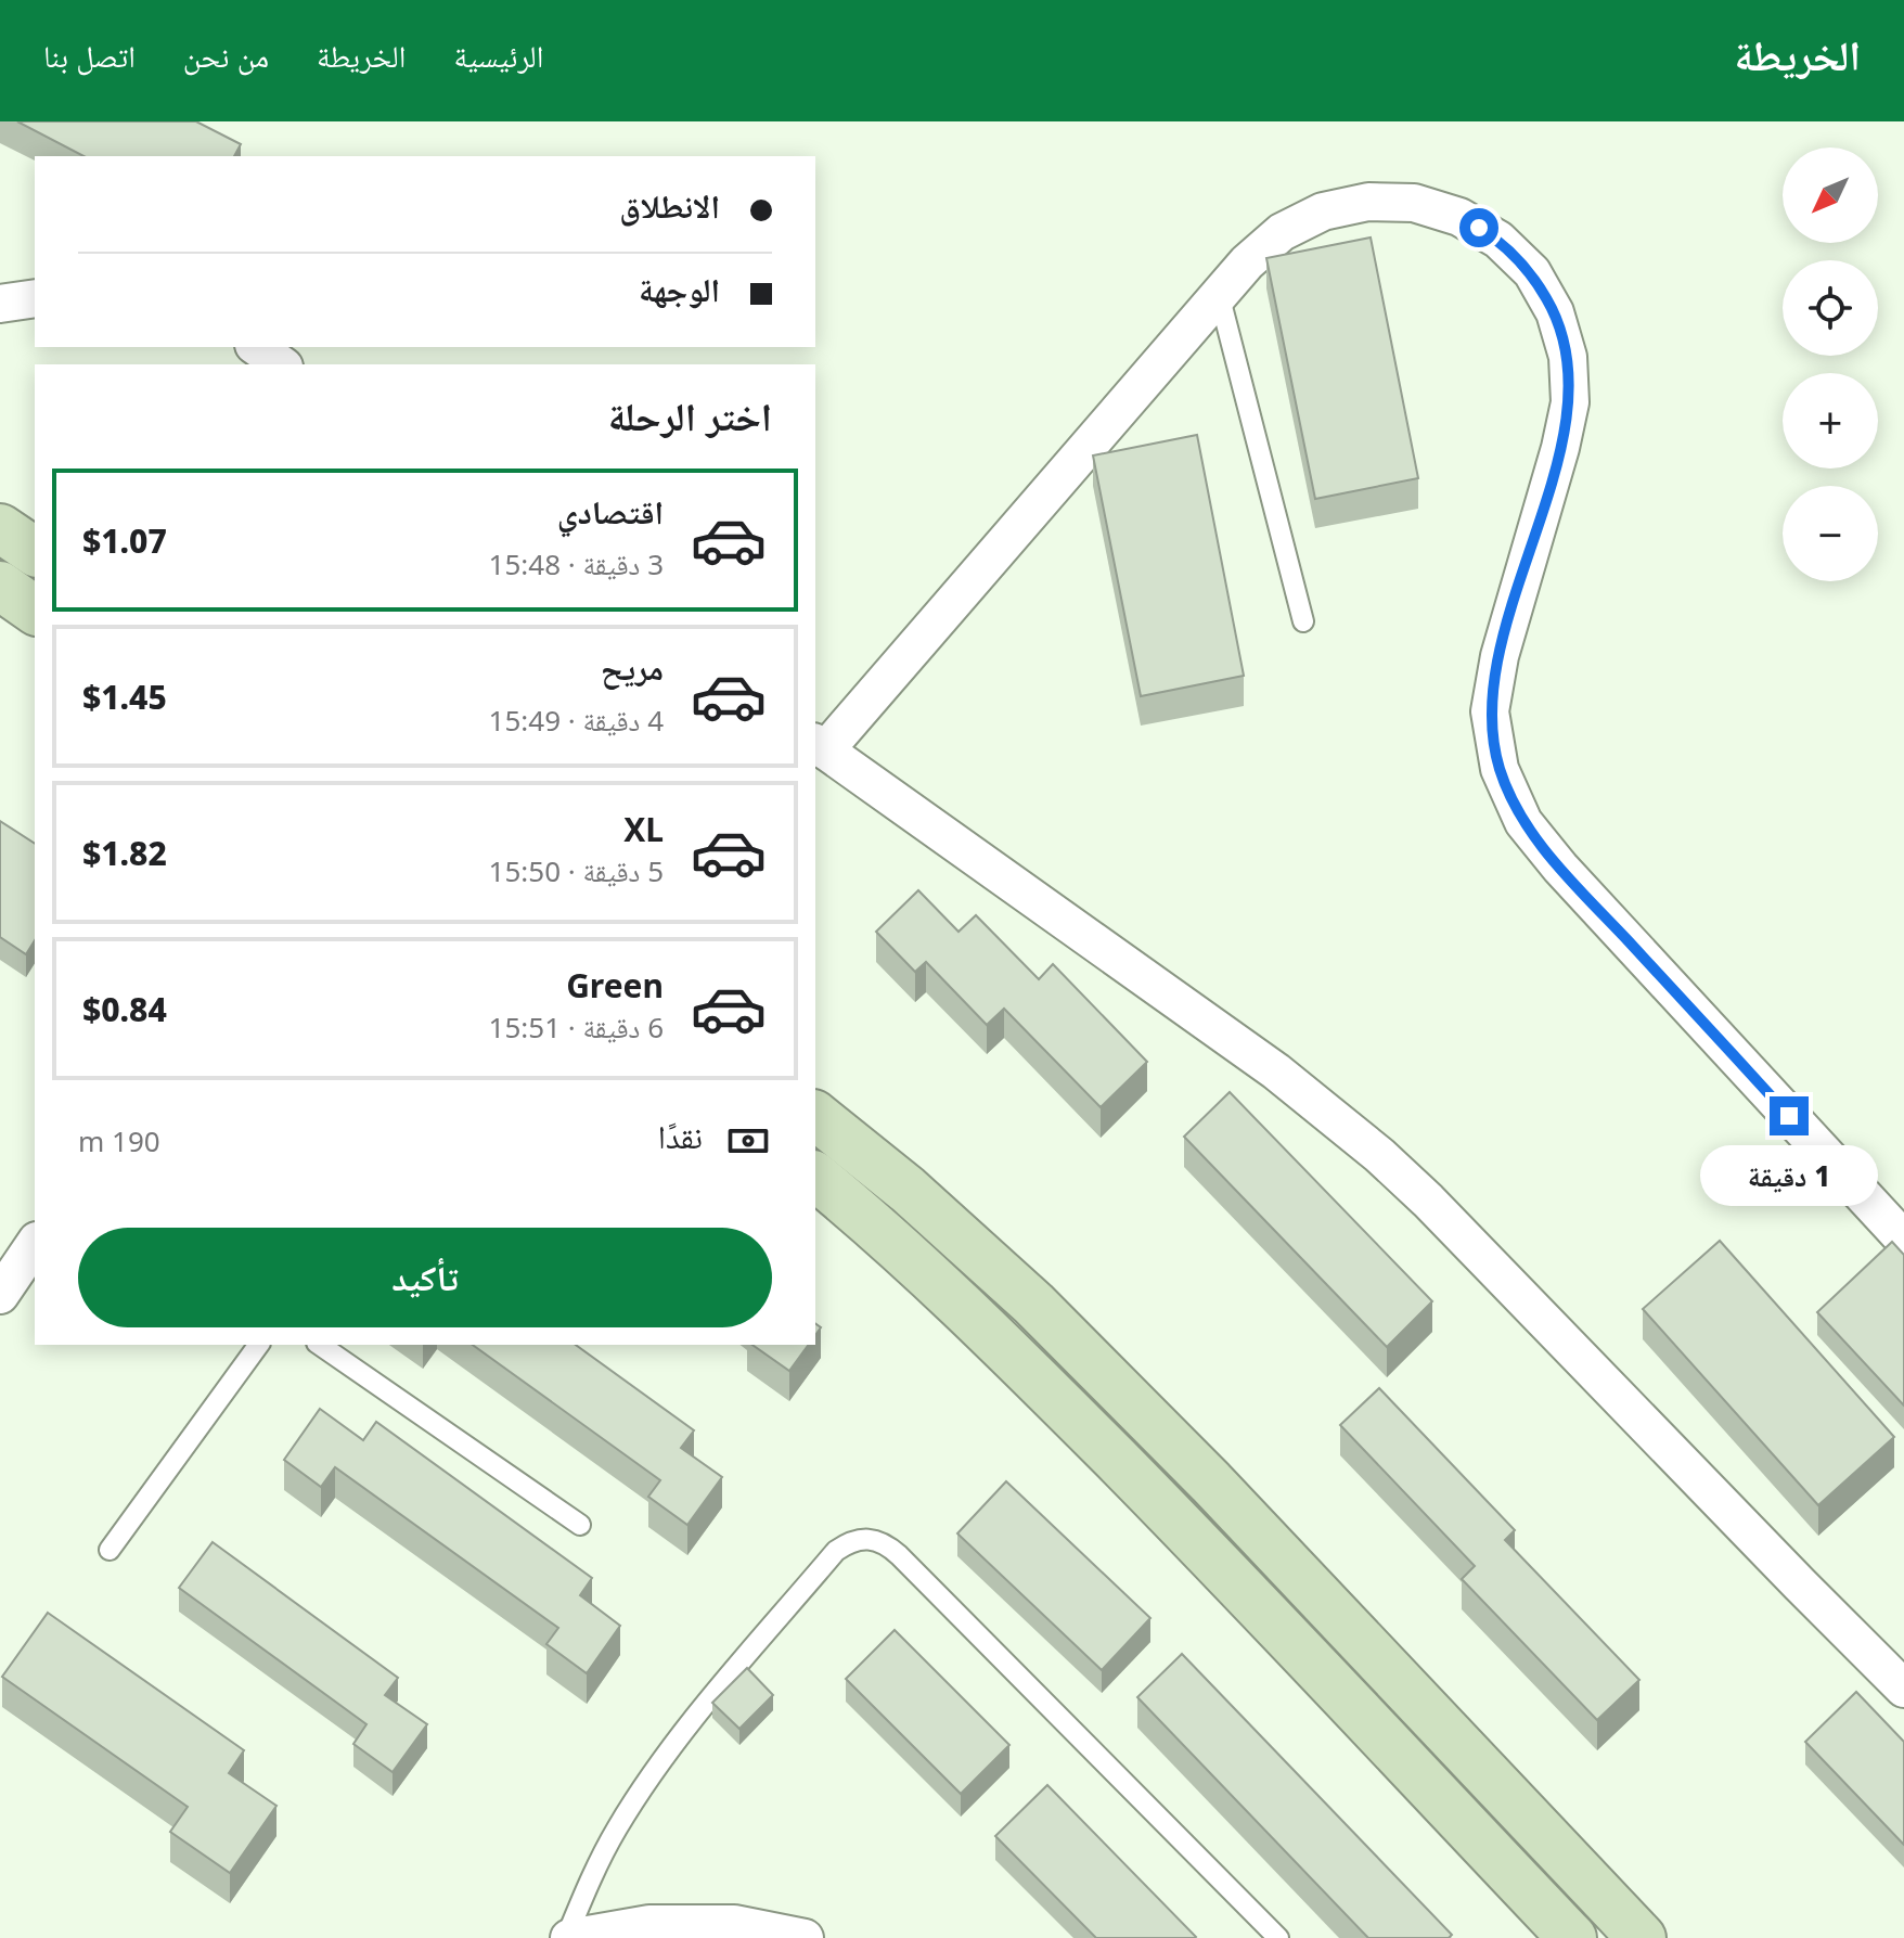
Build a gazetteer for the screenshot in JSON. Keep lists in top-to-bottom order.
{
  "north": "bottom left",
  "page": {
    "header": "الخريطة",
    "nav": [
      "الرئيسية",
      "الخريطة",
      "من نحن",
      "اتصل بنا"
    ],
    "map_buttons": ["+", "−"],
    "banner": ["الانطلاق", "الوجهة"],
    "heading": "اختر الرحلة",
    "list": [
      {
        "name": "اقتصادي",
        "note": "3 دقيقة · 15:48",
        "value": "$1.07"
      },
      {
        "name": "مريح",
        "note": "4 دقيقة · 15:49",
        "value": "$1.45"
      },
      {
        "name": "XL",
        "note": "5 دقيقة · 15:50",
        "value": "$1.82"
      },
      {
        "name": "Green",
        "note": "6 دقيقة · 15:51",
        "value": "$0.84"
      }
    ],
    "pay": ["نقدًا", "190 m"],
    "bubble": "1 دقيقة",
    "buttons": "تأكيد"
  }
}
